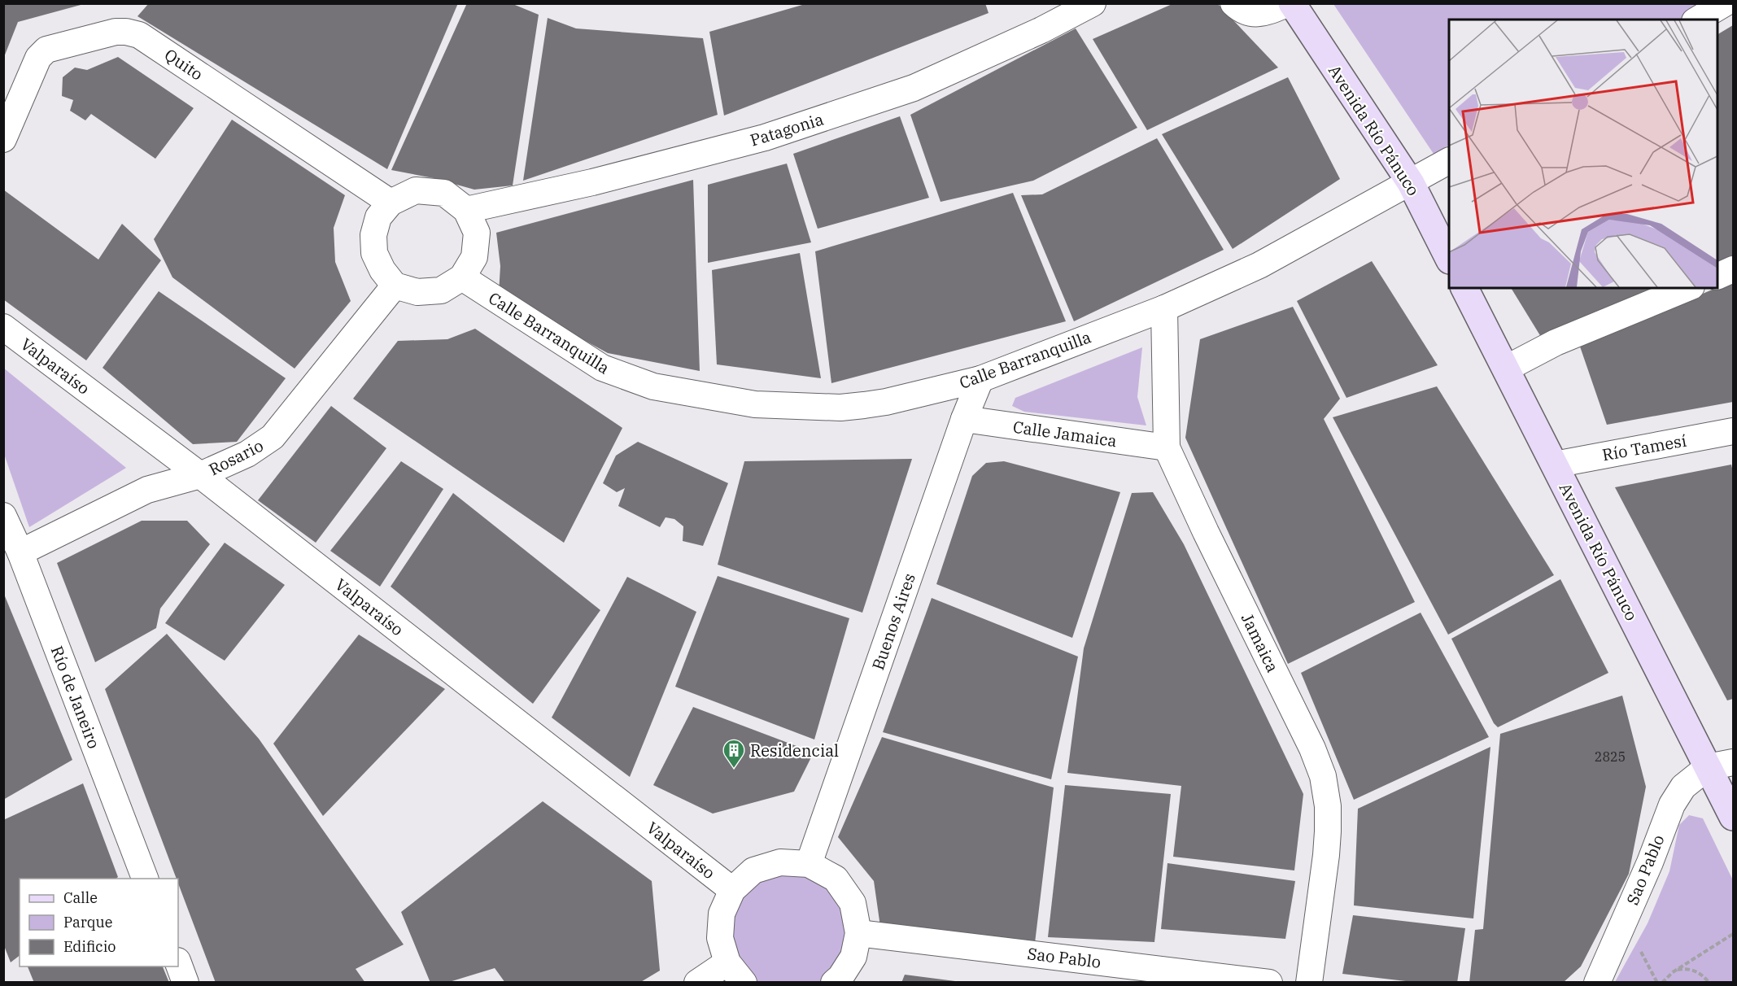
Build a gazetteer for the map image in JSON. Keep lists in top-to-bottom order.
{
  "streets": {
    "street": [
      "Quito",
      "Patagonia",
      "Avenida Río Pánuco",
      "Calle Barranquilla",
      "Valparaíso",
      "Calle Jamaica",
      "Río Tamesí",
      "Rosario",
      "Buenos Aires",
      "Jamaica",
      "Río de Janeiro",
      "Sao Pablo"
    ]
  },
  "crossings": [
    ["Quito", "Patagonia"],
    ["Quito", "Calle Barranquilla"],
    ["Quito", "Rosario"],
    ["Patagonia", "Calle Barranquilla"],
    ["Patagonia", "Rosario"],
    ["Avenida Río Pánuco", "Calle Barranquilla"],
    ["Avenida Río Pánuco", "Río Tamesí"],
    ["Avenida Río Pánuco", "Sao Pablo"],
    ["Calle Barranquilla", "Rosario"],
    ["Calle Barranquilla", "Buenos Aires"],
    ["Calle Barranquilla", "Jamaica"],
    ["Valparaíso", "Rosario"],
    ["Calle Jamaica", "Buenos Aires"],
    ["Calle Jamaica", "Jamaica"],
    ["Rosario", "Río de Janeiro"]
  ],
  "places": {
    "building": ["Residencial"]
  },
  "house_numbers": ["2825"],
  "legend": ["Calle", "Parque", "Edificio"]
}
